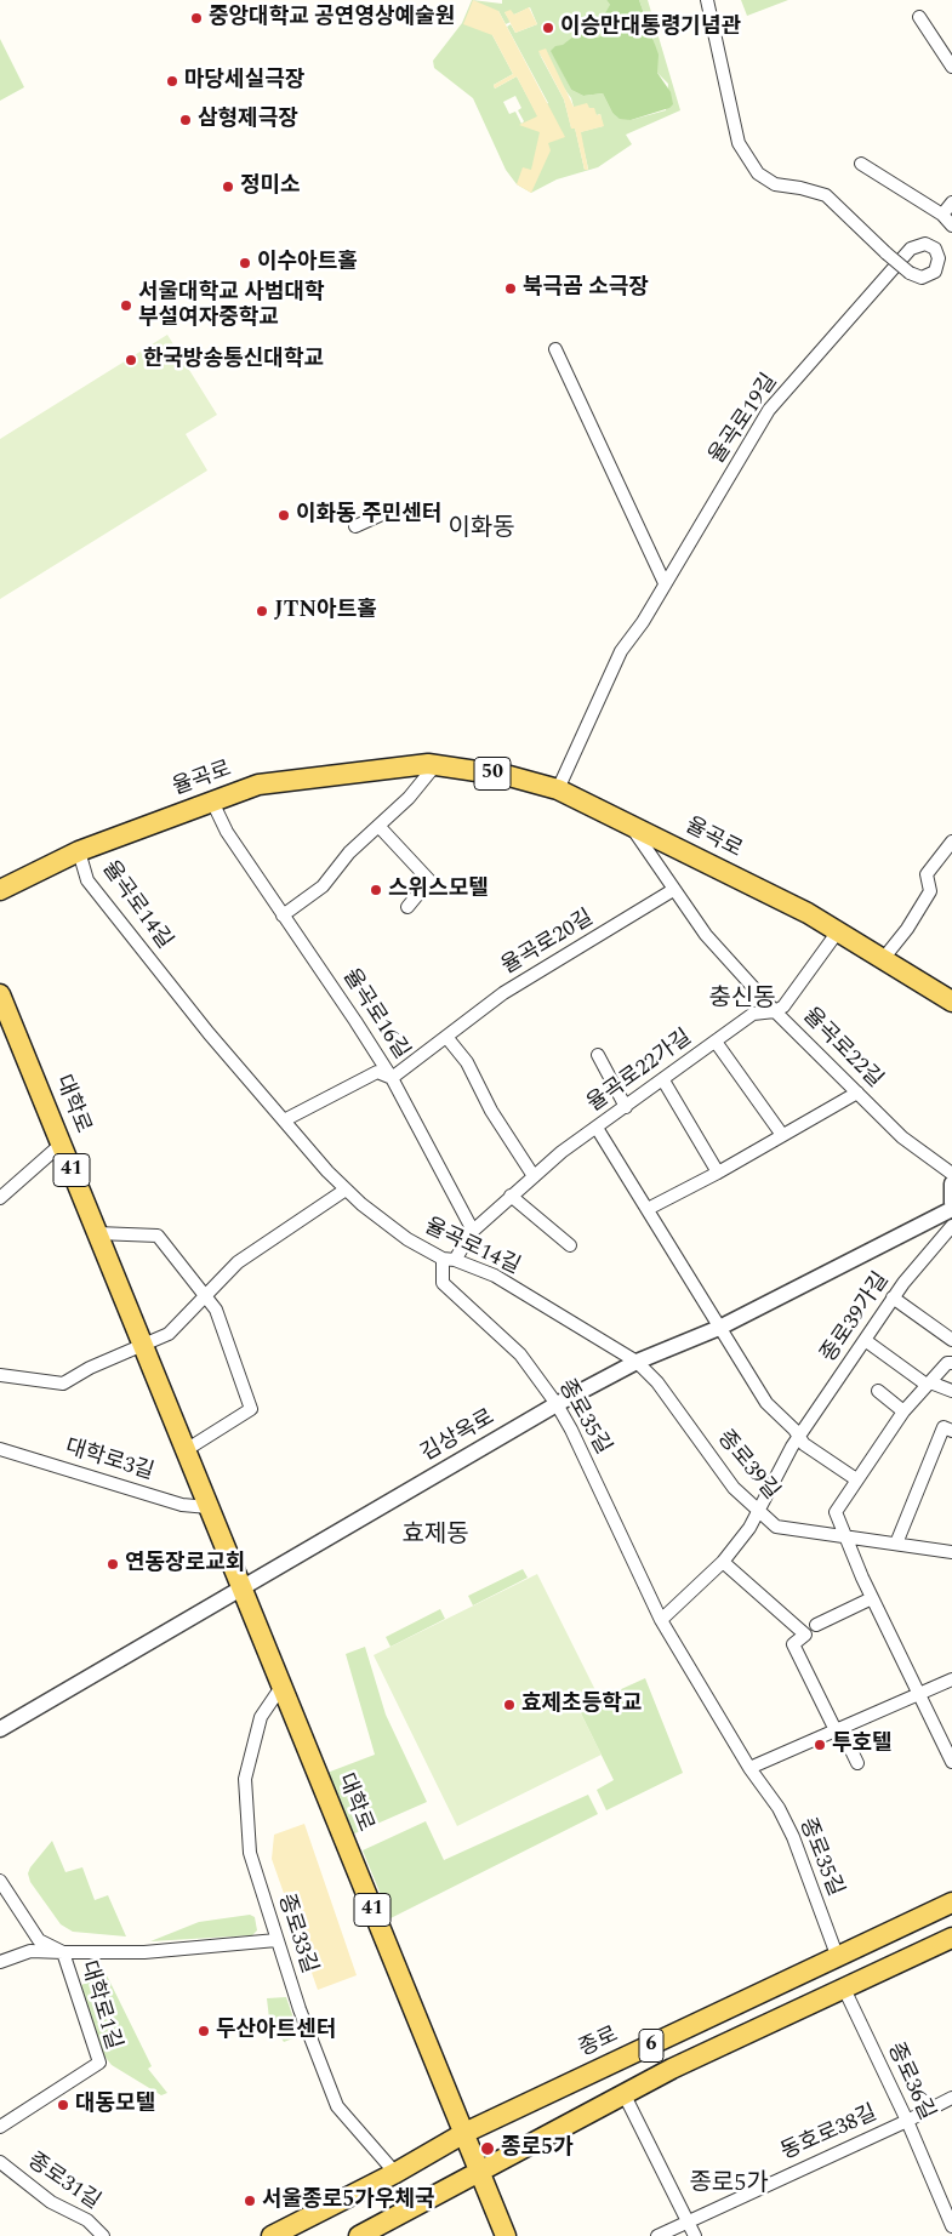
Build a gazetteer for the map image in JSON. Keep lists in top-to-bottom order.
{
  "streets": {
    "main road": [
      "50",
      "율곡로",
      "대학로",
      "41",
      "종로",
      "6"
    ],
    "street": [
      "율곡로19길",
      "율곡로14길",
      "율곡로20길",
      "율곡로16길",
      "율곡로22길",
      "율곡로22가길",
      "종로39가길",
      "종로35길",
      "김상옥로",
      "대학로3길",
      "종로39길",
      "종로33길",
      "대학로1길",
      "종로36길",
      "동호로38길",
      "종로31길"
    ]
  },
  "crossings": [
    ["율곡로19길", "율곡로"],
    ["율곡로", "율곡로14길"],
    ["율곡로", "율곡로16길"],
    ["율곡로", "율곡로22길"],
    ["율곡로14길", "종로35길"],
    ["율곡로14길", "김상옥로"],
    ["율곡로14길", "종로39길"],
    ["율곡로20길", "율곡로16길"],
    ["율곡로20길", "율곡로22길"],
    ["율곡로16길", "율곡로22가길"],
    ["율곡로22길", "율곡로22가길"],
    ["대학로", "41"],
    ["대학로", "김상옥로"],
    ["대학로", "대학로3길"],
    ["대학로", "종로33길"],
    ["대학로", "종로"],
    ["대학로", "6"],
    ["41", "6"],
    ["종로39가길", "종로39길"],
    ["종로35길", "김상옥로"],
    ["종로35길", "종로"],
    ["김상옥로", "종로39길"],
    ["종로33길", "종로"],
    ["6", "종로36길"],
    ["종로36길", "동호로38길"]
  ],
  "districts": [
    "이화동",
    "충신동",
    "효제동",
    "종로5가"
  ],
  "places": [
    "중앙대학교 공연영상예술원",
    "이승만대통령기념관",
    "마당세실극장",
    "삼형제극장",
    "정미소",
    "이수아트홀",
    "북극곰 소극장",
    "서울대학교 사범대학 부설여자중학교",
    "한국방송통신대학교",
    "이화동 주민센터",
    "JTN아트홀",
    "스위스모텔",
    "연동장로교회",
    "효제초등학교",
    "투호텔",
    "두산아트센터",
    "대동모텔",
    "종로5가",
    "서울종로5가우체국"
  ]
}
